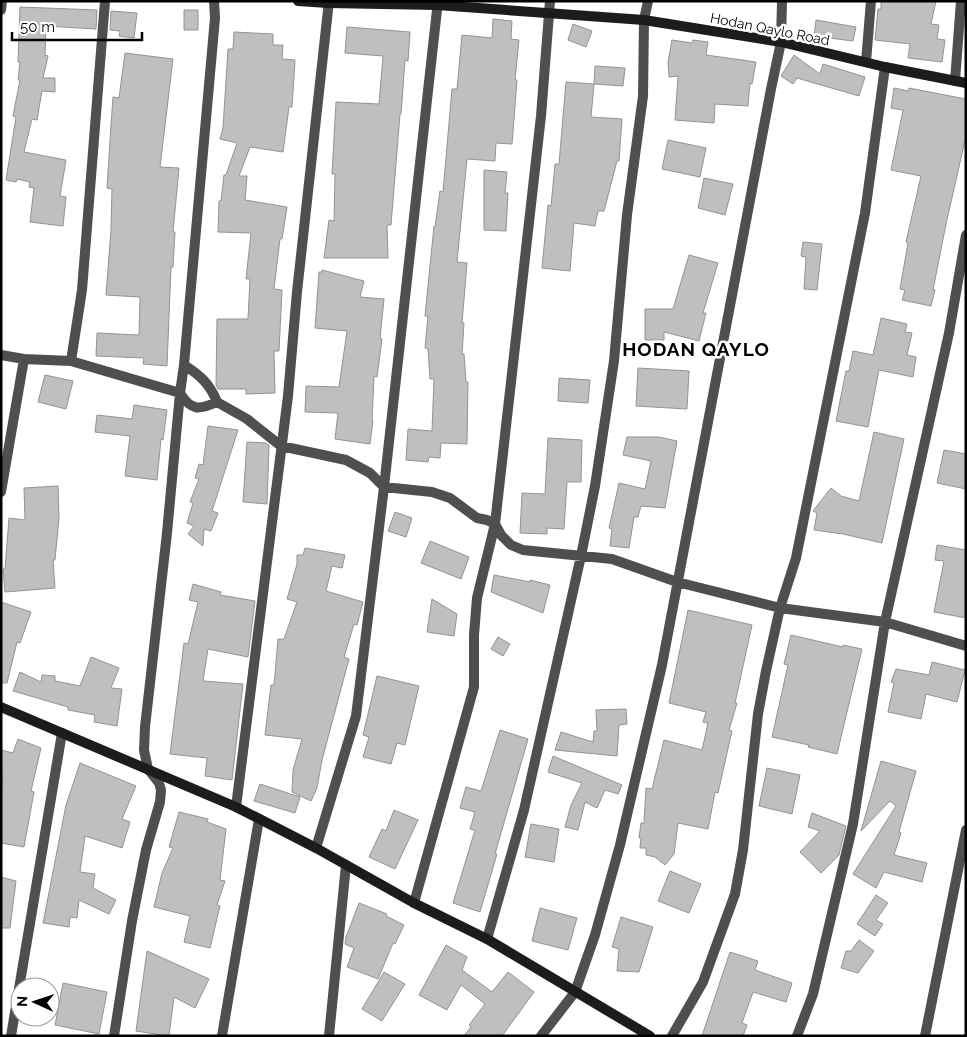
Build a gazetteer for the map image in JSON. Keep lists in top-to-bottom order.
{
  "streets": {
    "street": ["Hodan Qaylo Road"]
  },
  "districts": ["HODAN QAYLO"],
  "scale_bar": "50 m",
  "north": "left"
}
